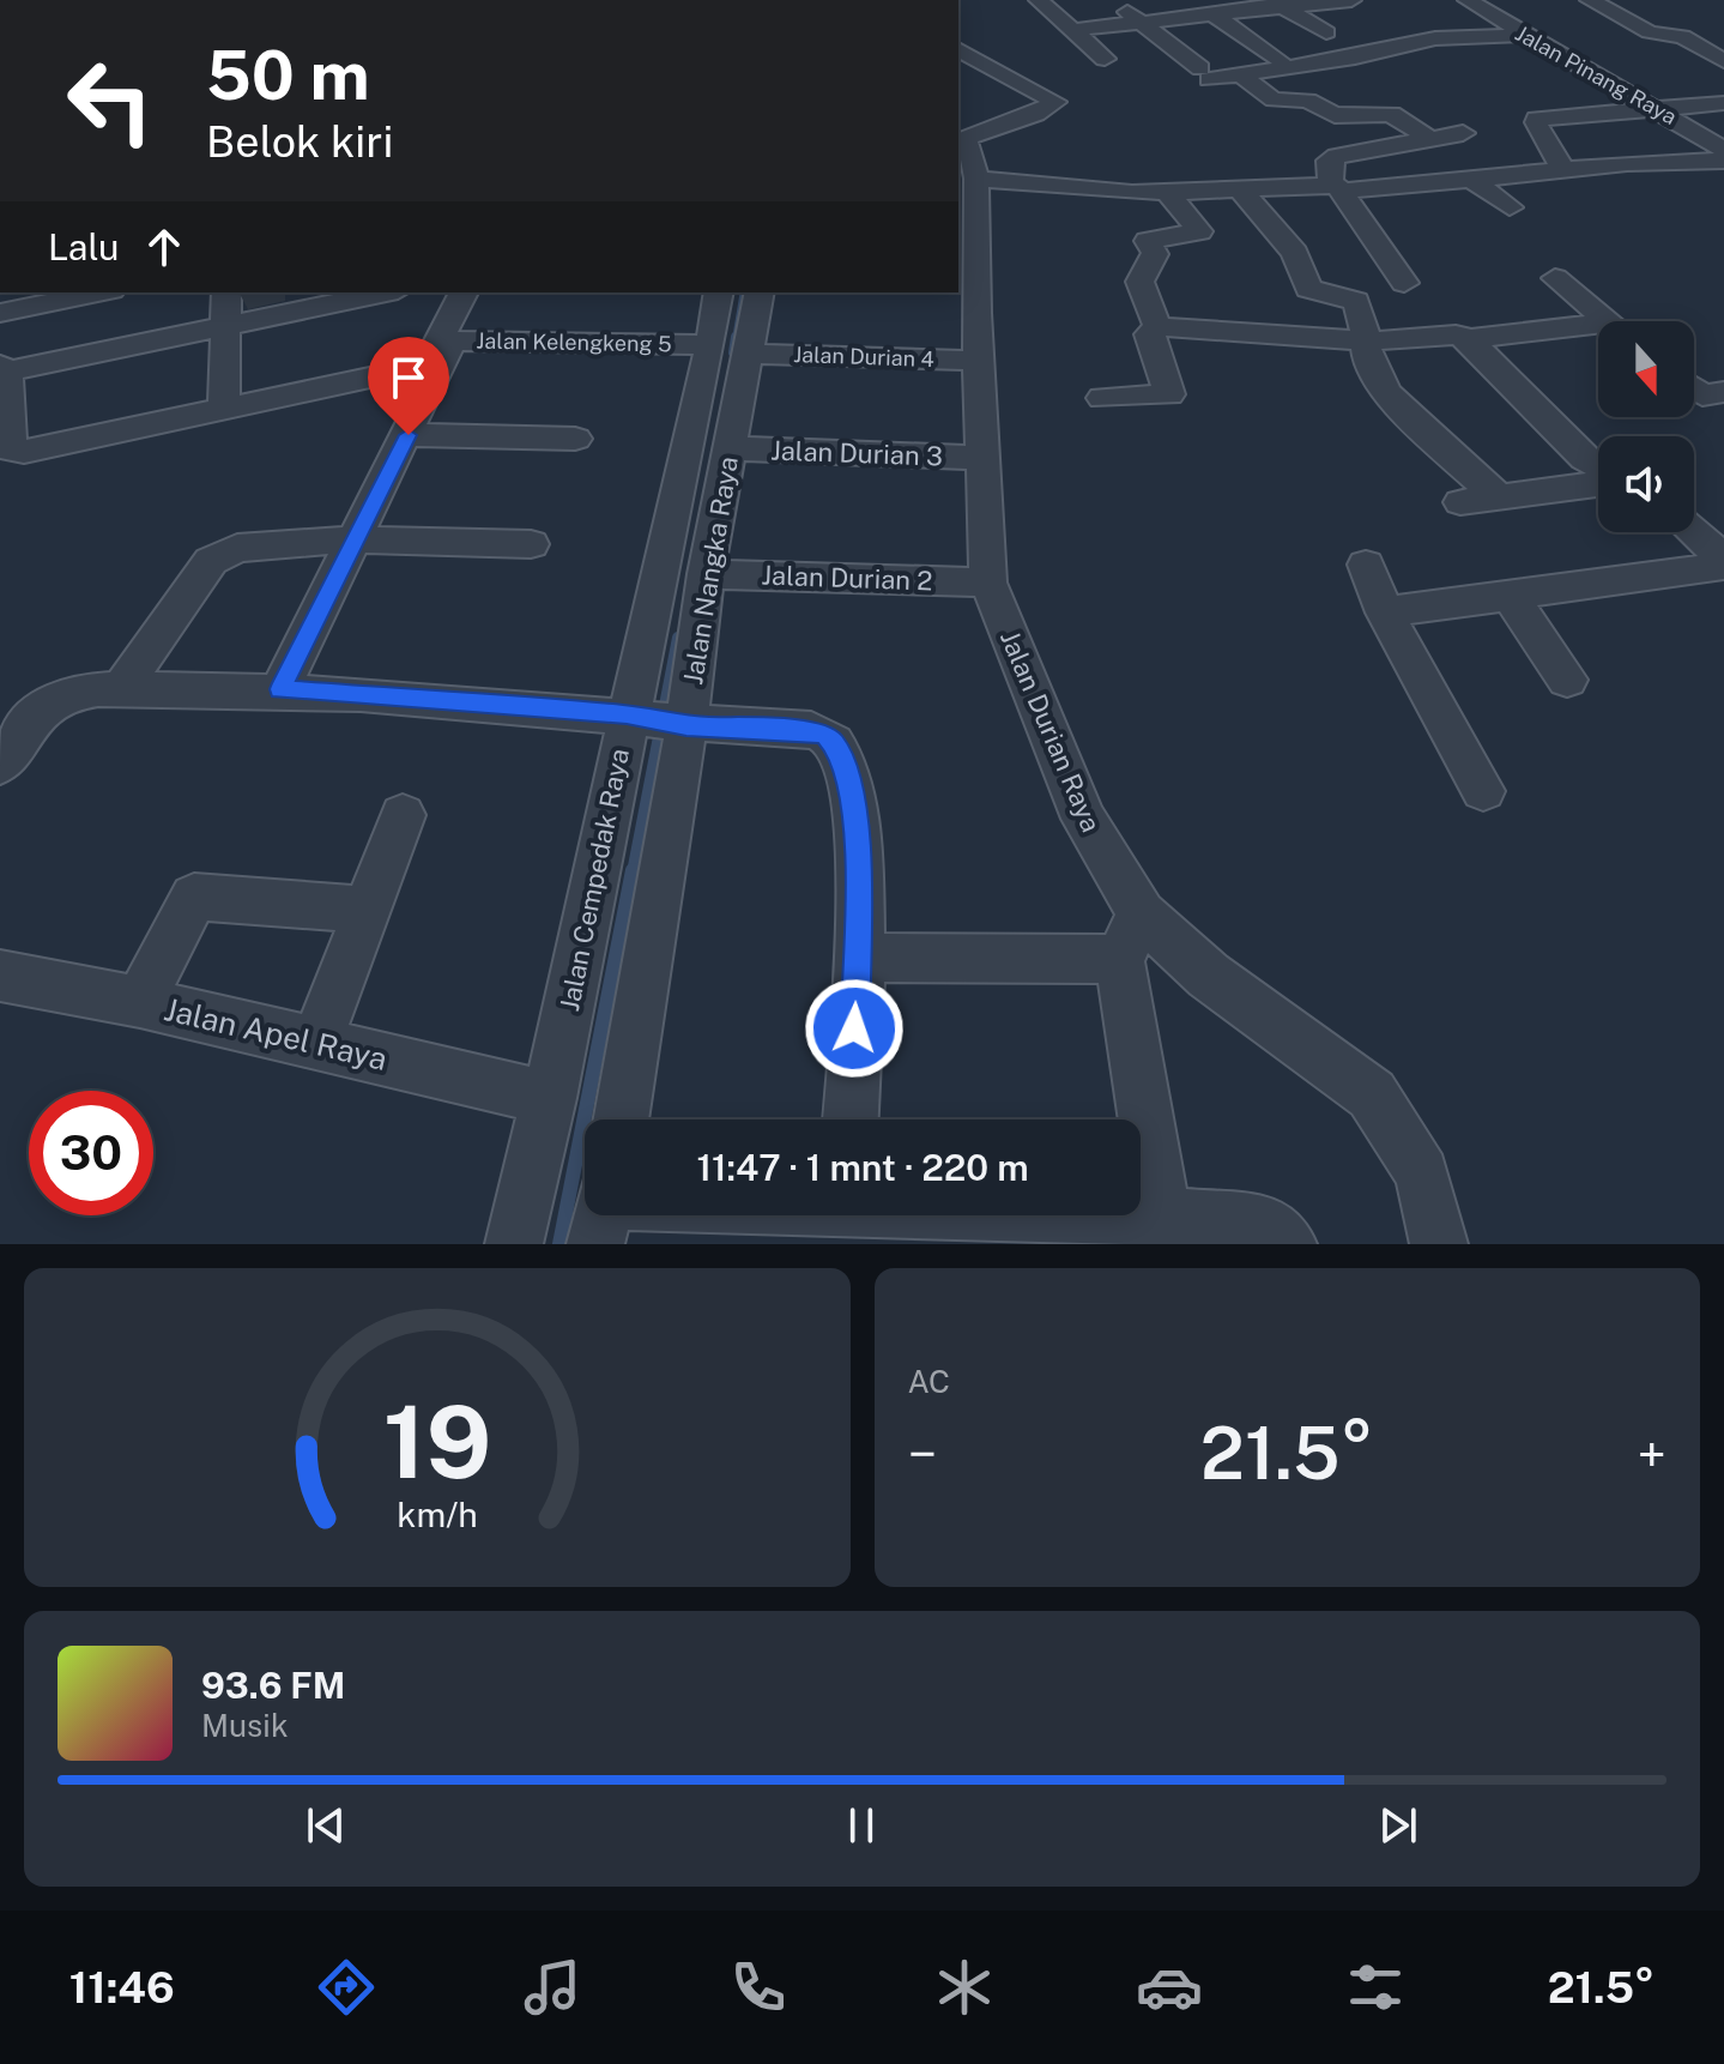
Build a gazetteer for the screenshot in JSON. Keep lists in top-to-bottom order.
{
  "streets": {
    "street": [
      "Jalan Pinang Raya",
      "Jalan Kelengkeng 5",
      "Jalan Durian 4",
      "Jalan Durian 3",
      "Jalan Nangka Raya",
      "Jalan Durian 2",
      "Jalan Durian Raya",
      "Jalan Cempedak Raya",
      "Jalan Apel Raya"
    ]
  },
  "crossings": [
    ["Jalan Kelengkeng 5", "Jalan Durian 4"],
    ["Jalan Kelengkeng 5", "Jalan Nangka Raya"],
    ["Jalan Kelengkeng 5", "Jalan Cempedak Raya"],
    ["Jalan Durian 4", "Jalan Nangka Raya"],
    ["Jalan Durian 4", "Jalan Durian Raya"],
    ["Jalan Durian 4", "Jalan Cempedak Raya"],
    ["Jalan Durian 3", "Jalan Nangka Raya"],
    ["Jalan Durian 3", "Jalan Durian Raya"],
    ["Jalan Nangka Raya", "Jalan Durian 2"],
    ["Jalan Nangka Raya", "Jalan Cempedak Raya"],
    ["Jalan Durian 2", "Jalan Durian Raya"],
    ["Jalan Cempedak Raya", "Jalan Apel Raya"]
  ],
  "north": "bottom",
  "page": {
    "turn": ["50 m", "Belok kiri"],
    "then": "Lalu",
    "limit": "30",
    "trip": "11:47 · 1 mnt · 220 m",
    "tile": "AC",
    "heat": ["−", "21.5°", "+"],
    "song": ["93.6 FM", "Musik"],
    "tabs": ["11:46", "21.5°"],
    "gauge": ["19", "km/h"]
  }
}
